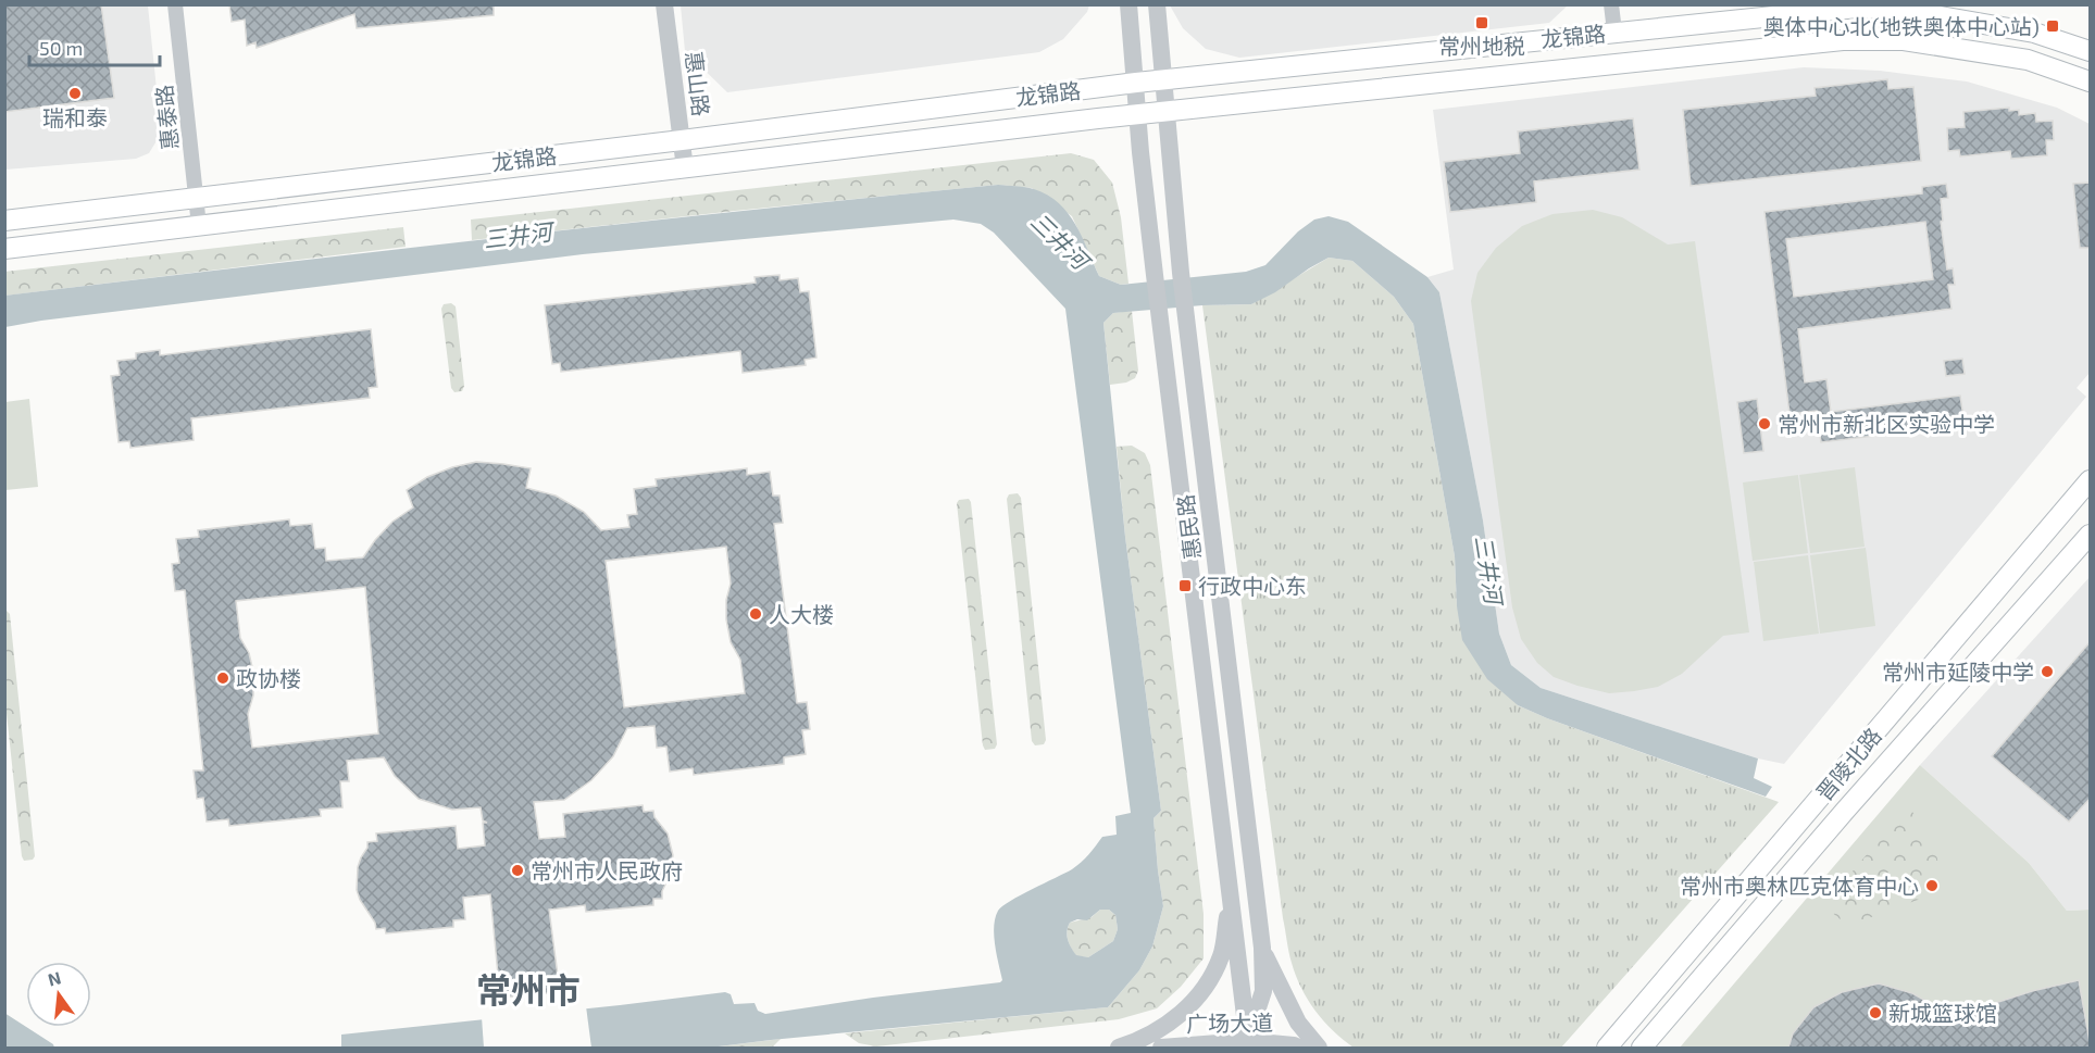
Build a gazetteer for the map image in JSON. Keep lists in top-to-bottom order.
{
  "streets": {
    "main road": ["龙锦路", "晋陵北路"],
    "street": [
      "惠山路",
      "惠泰路",
      "惠民路",
      "广场大道"
    ]
  },
  "crossings": [
    ["龙锦路", "惠山路"],
    ["龙锦路", "惠泰路"],
    ["龙锦路", "惠民路"],
    ["惠民路", "广场大道"]
  ],
  "districts": ["常州市"],
  "water": ["三井河"],
  "places": {
    "transit": ["常州地税", "奥体中心北(地铁奥体中心站)", "行政中心东"],
    "other": [
      "瑞和泰",
      "常州市新北区实验中学",
      "人大楼",
      "常州市延陵中学",
      "政协楼",
      "常州市人民政府",
      "常州市奥林匹克体育中心",
      "新城篮球馆"
    ]
  },
  "scale_bar": "50 m",
  "north": "top"
}
